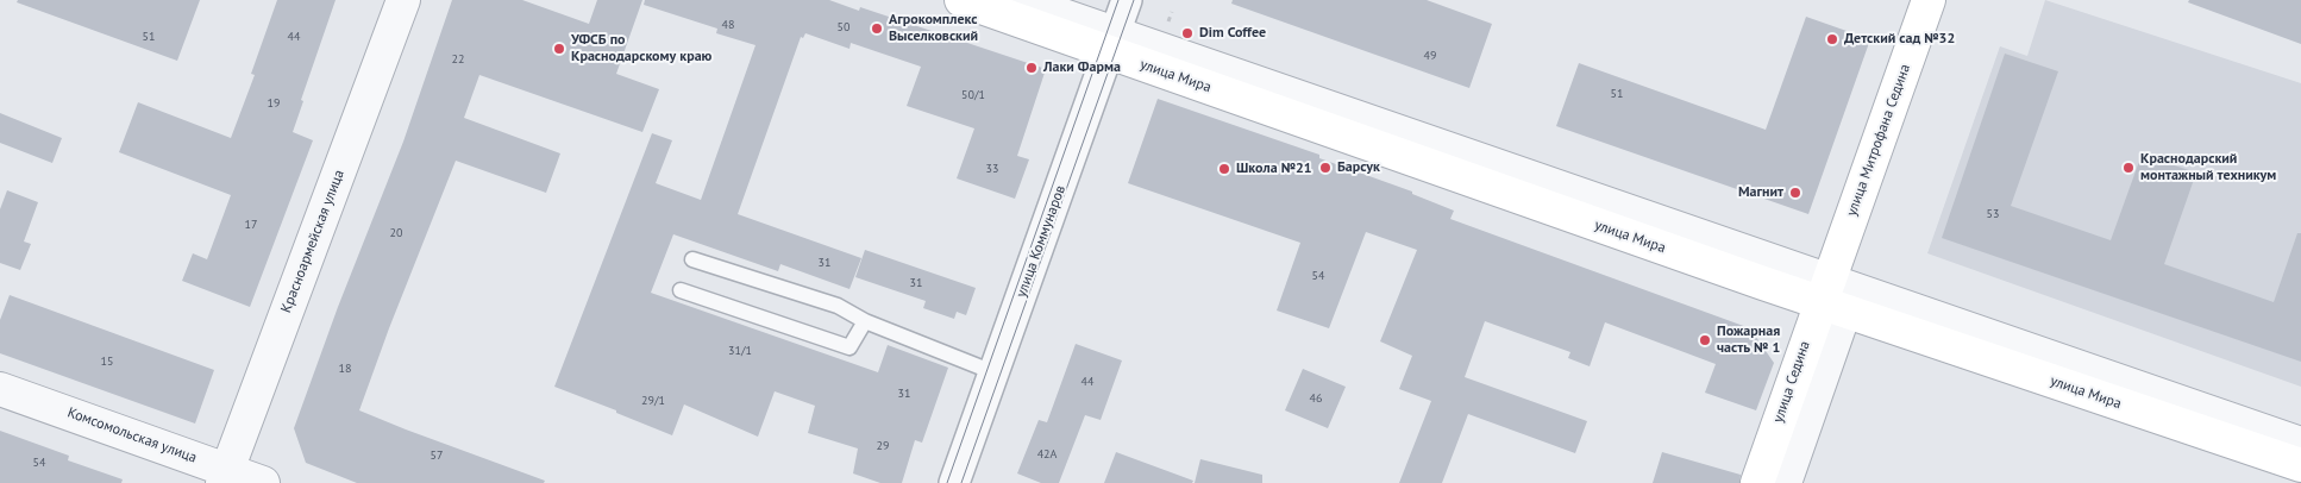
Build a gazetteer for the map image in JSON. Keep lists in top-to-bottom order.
{
  "streets": {
    "main road": ["улица Мира", "улица Митрофана Седина", "улица Седина"],
    "street": ["Красноармейская улица", "улица Коммунаров", "Комсомольская улица"]
  },
  "crossings": [
    ["улица Мира", "улица Митрофана Седина"],
    ["улица Мира", "улица Коммунаров"],
    ["улица Мира", "улица Седина"],
    ["улица Митрофана Седина", "улица Седина"],
    ["Красноармейская улица", "Комсомольская улица"]
  ],
  "places": [
    "Агрокомплекс Выселковский",
    "Dim Coffee",
    "Детский сад №32",
    "УФСБ по Краснодарскому краю",
    "Лаки Фарма",
    "Барсук",
    "Краснодарский монтажный техникум",
    "Школа №21",
    "Магнит",
    "Пожарная часть № 1"
  ],
  "house_numbers": [
    "48",
    "50",
    "51",
    "44",
    "49",
    "22",
    "51",
    "50/1",
    "19",
    "33",
    "53",
    "17",
    "20",
    "31",
    "54",
    "31",
    "31/1",
    "15",
    "18",
    "44",
    "31",
    "46",
    "29/1",
    "29",
    "42А",
    "57",
    "54"
  ]
}
